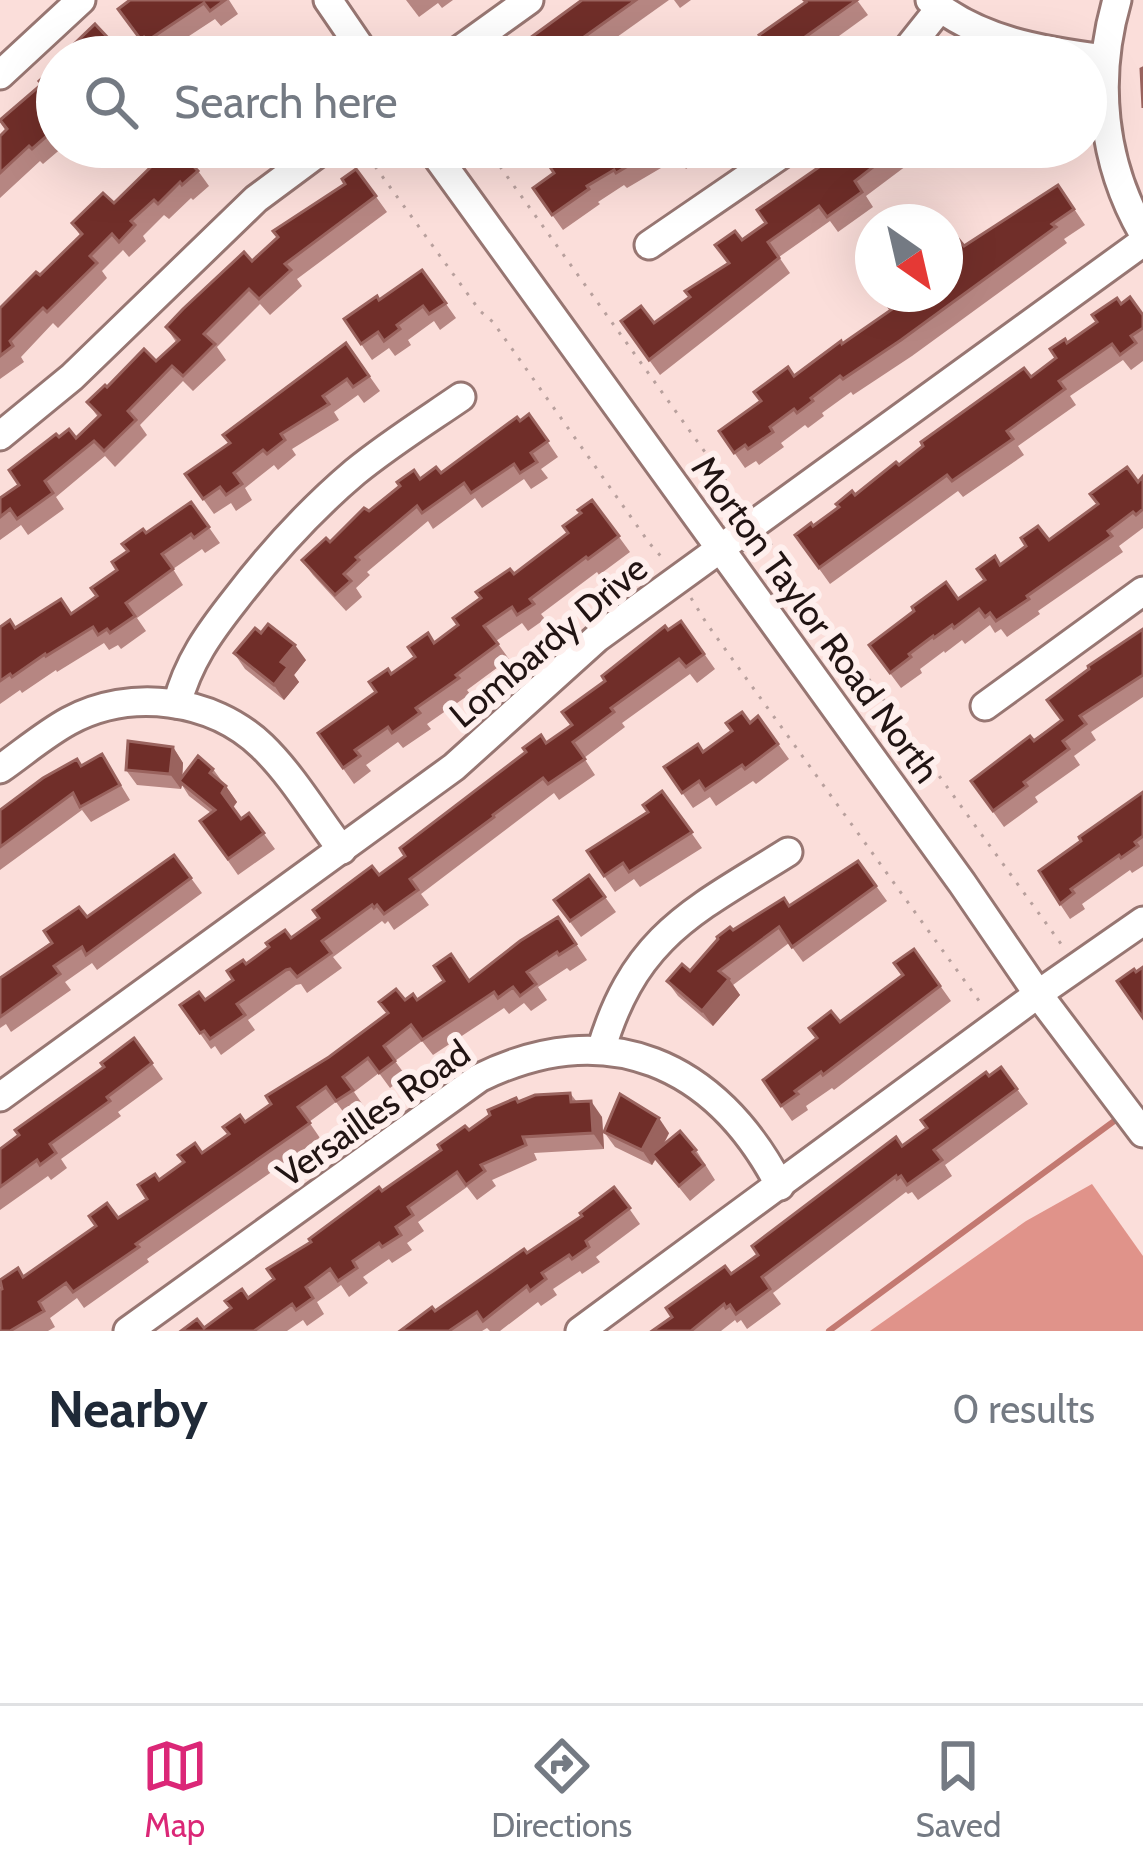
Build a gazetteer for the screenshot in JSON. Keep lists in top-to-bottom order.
{
  "streets": {
    "street": ["Morton Taylor Road North", "Lombardy Drive", "Versailles Road"]
  },
  "crossings": [
    ["Morton Taylor Road North", "Lombardy Drive"]
  ],
  "north": "bottom right",
  "page": {
    "search": "Search here",
    "heading": ["Nearby", "0 results"],
    "nav": ["Map", "Directions", "Saved"]
  }
}
